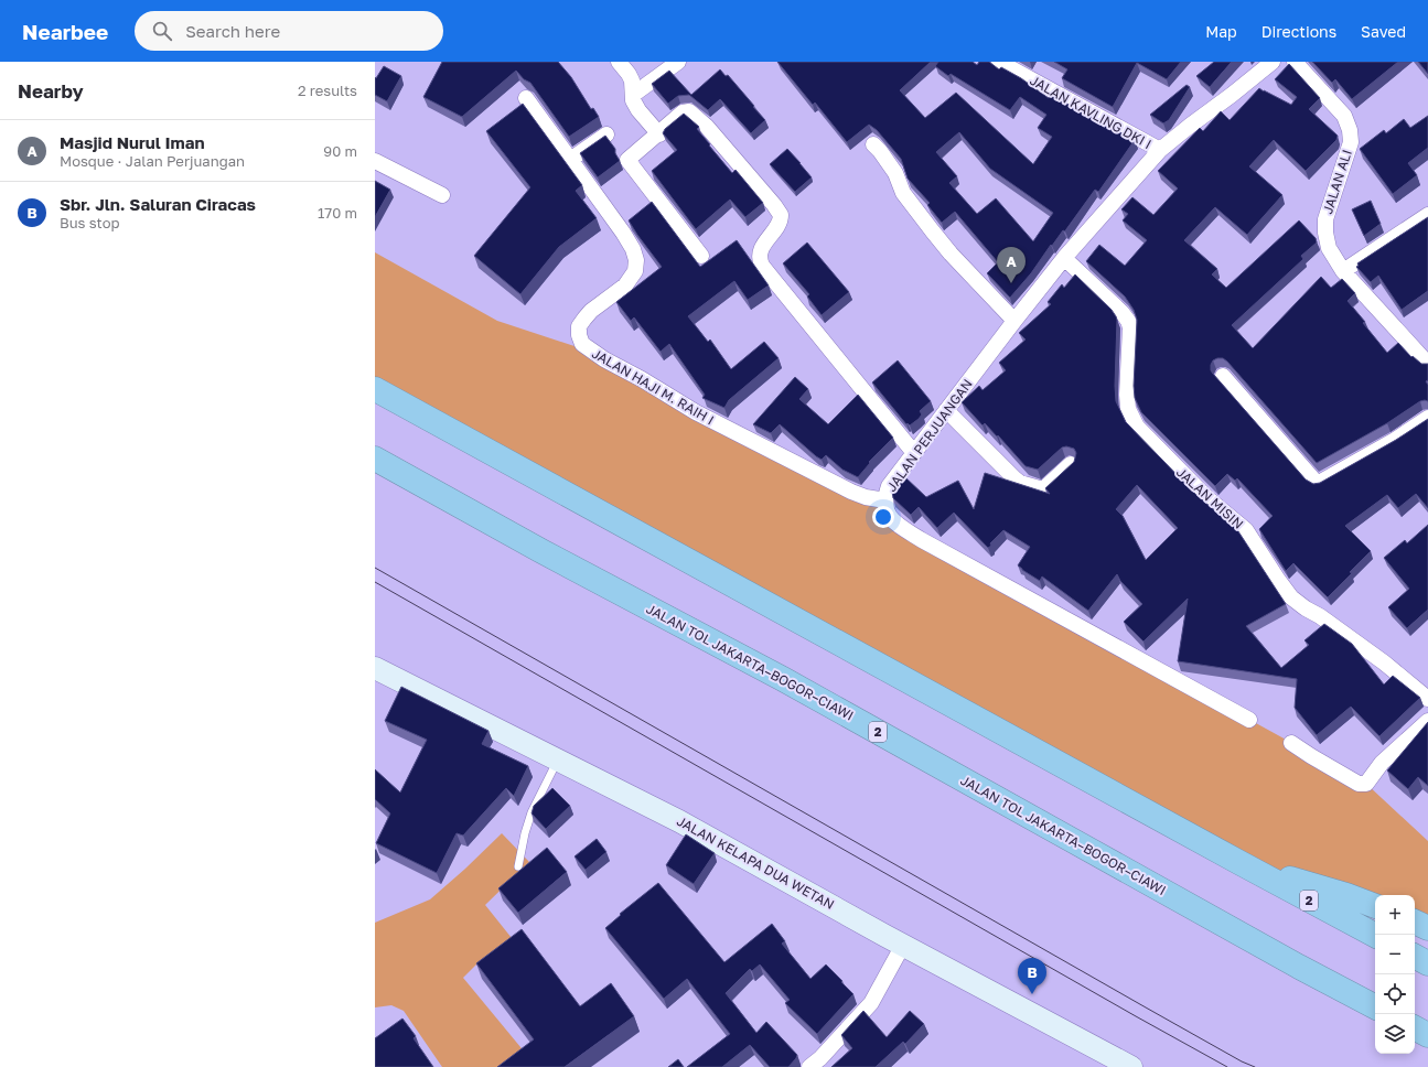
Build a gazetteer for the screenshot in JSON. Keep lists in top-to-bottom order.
{
  "streets": {
    "highway": ["JALAN TOL JAKARTA–BOGOR–CIAWI", "2"],
    "street": [
      "JALAN KAVLING DKI I",
      "JALAN ALI",
      "JALAN HAJI M. RAIH I",
      "JALAN PERJUANGAN",
      "JALAN MISIN",
      "JALAN KELAPA DUA WETAN"
    ]
  },
  "crossings": [
    ["JALAN KAVLING DKI I", "JALAN PERJUANGAN"],
    ["JALAN HAJI M. RAIH I", "JALAN PERJUANGAN"],
    ["JALAN PERJUANGAN", "JALAN MISIN"]
  ],
  "page": {
    "header": "Nearbee",
    "search": "Search here",
    "nav": ["Map", "Directions", "Saved"],
    "heading": ["Nearby", "2 results"],
    "list": [
      {
        "mark": "A",
        "name": "Masjid Nurul Iman",
        "note": "Mosque · Jalan Perjuangan",
        "value": "90 m"
      },
      {
        "mark": "B",
        "name": "Sbr. Jln. Saluran Ciracas",
        "note": "Bus stop",
        "value": "170 m"
      }
    ],
    "pins": ["A", "B"],
    "map_buttons": ["+", "−"]
  }
}
